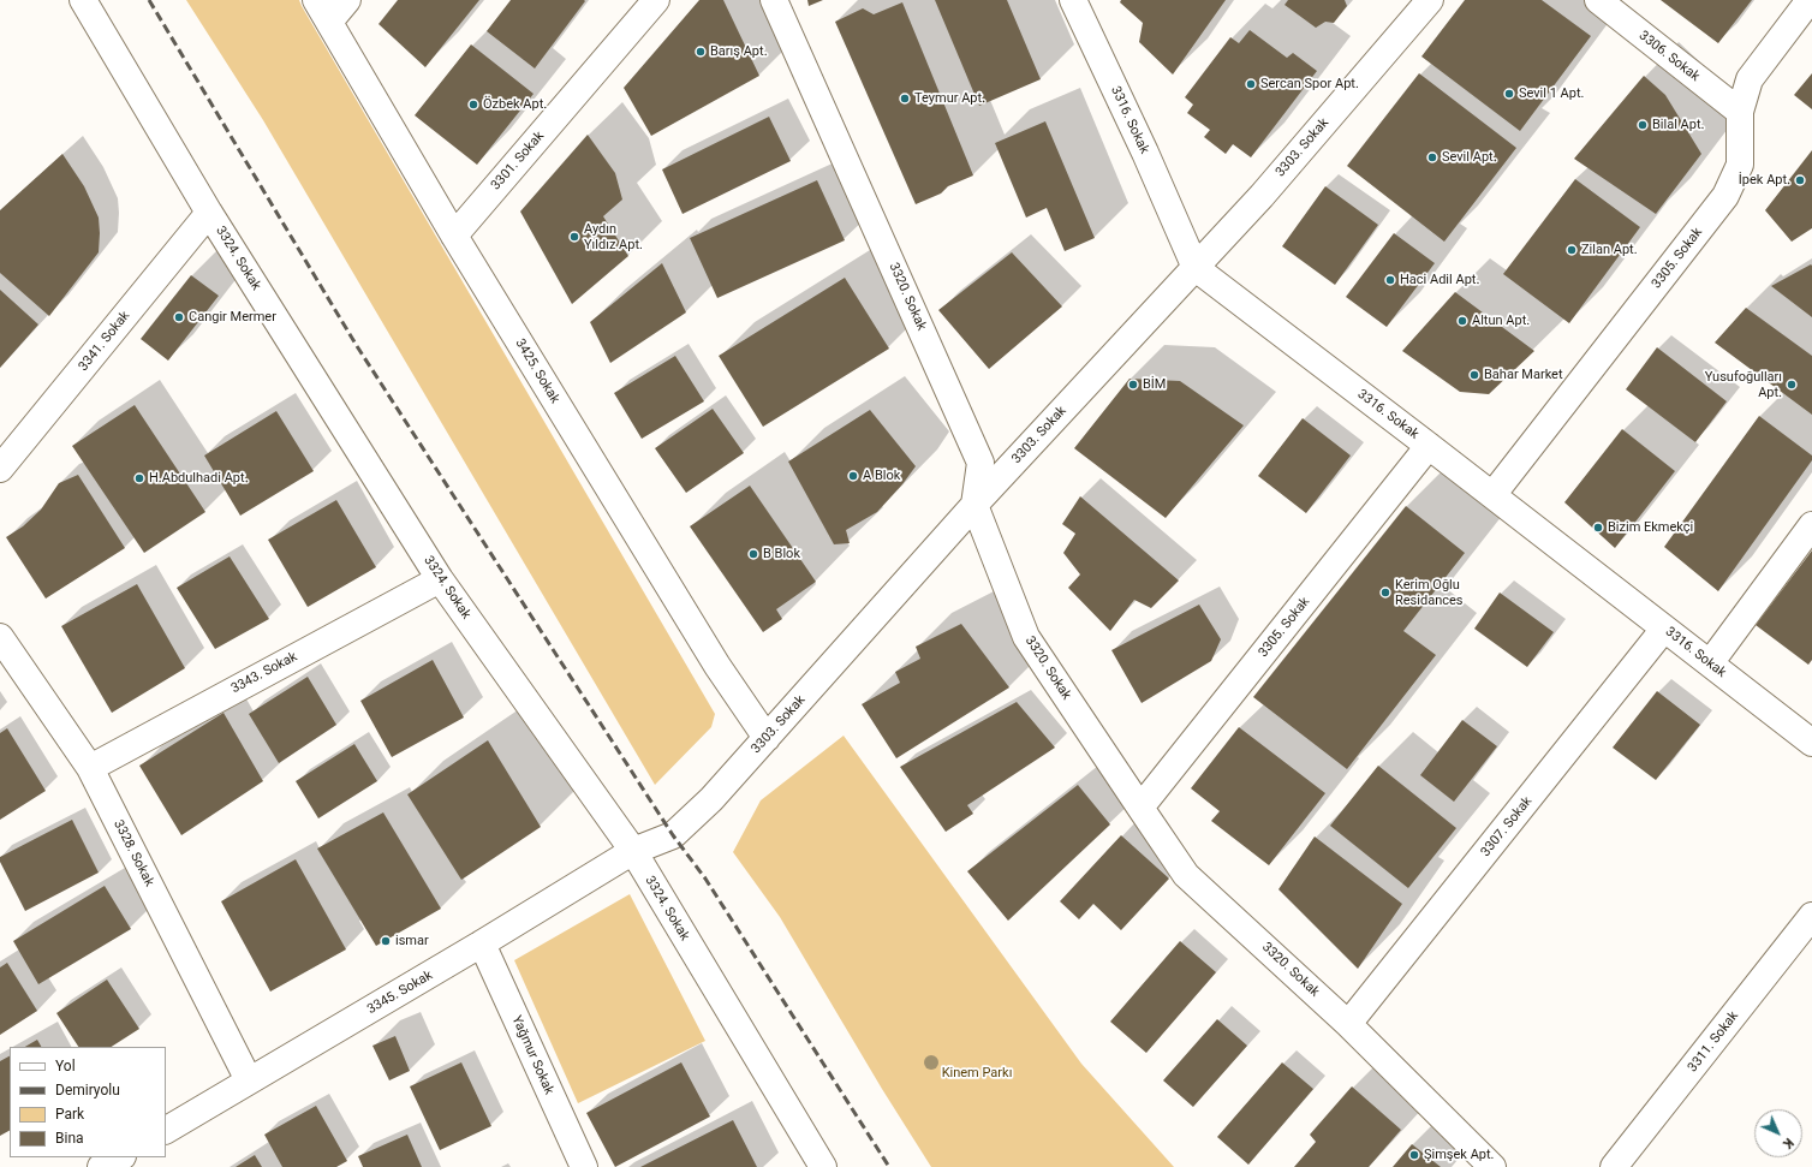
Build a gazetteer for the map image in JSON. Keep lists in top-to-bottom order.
{
  "streets": {
    "street": [
      "3306. Sokak",
      "3316. Sokak",
      "3303. Sokak",
      "3301. Sokak",
      "3324. Sokak",
      "3305. Sokak",
      "3320. Sokak",
      "3341. Sokak",
      "3425. Sokak",
      "3343. Sokak",
      "3307. Sokak",
      "3328. Sokak",
      "3345. Sokak",
      "3311. Sokak",
      "Yağmur Sokak"
    ]
  },
  "crossings": [
    ["3306. Sokak", "3305. Sokak"],
    ["3316. Sokak", "3303. Sokak"],
    ["3316. Sokak", "3305. Sokak"],
    ["3316. Sokak", "3307. Sokak"],
    ["3303. Sokak", "3324. Sokak"],
    ["3303. Sokak", "3320. Sokak"],
    ["3303. Sokak", "3425. Sokak"],
    ["3303. Sokak", "3345. Sokak"],
    ["3301. Sokak", "3425. Sokak"],
    ["3324. Sokak", "3341. Sokak"],
    ["3324. Sokak", "3343. Sokak"],
    ["3324. Sokak", "3345. Sokak"],
    ["3305. Sokak", "3320. Sokak"],
    ["3320. Sokak", "3307. Sokak"],
    ["3343. Sokak", "3328. Sokak"],
    ["3328. Sokak", "3345. Sokak"],
    ["3345. Sokak", "Yağmur Sokak"]
  ],
  "parks": ["Kinem Parkı"],
  "places": [
    "Barış Apt.",
    "Sercan Spor Apt.",
    "Sevil 1 Apt.",
    "Teymur Apt.",
    "Özbek Apt.",
    "Bilal Apt.",
    "Sevil Apt.",
    "İpek Apt.",
    "Aydın Yıldız Apt.",
    "Zilan Apt.",
    "Haci Adil Apt.",
    "Cangir Mermer",
    "Altun Apt.",
    "Bahar Market",
    "BİM",
    "Yusufoğulları Apt.",
    "A Blok",
    "H.Abdulhadi Apt.",
    "Bizim Ekmekçi",
    "B Blok",
    "Kerim Oğlu Residances",
    "ismar",
    "Şimşek Apt."
  ],
  "legend": [
    "Yol",
    "Demiryolu",
    "Park",
    "Bina"
  ],
  "north": "bottom right"
}
